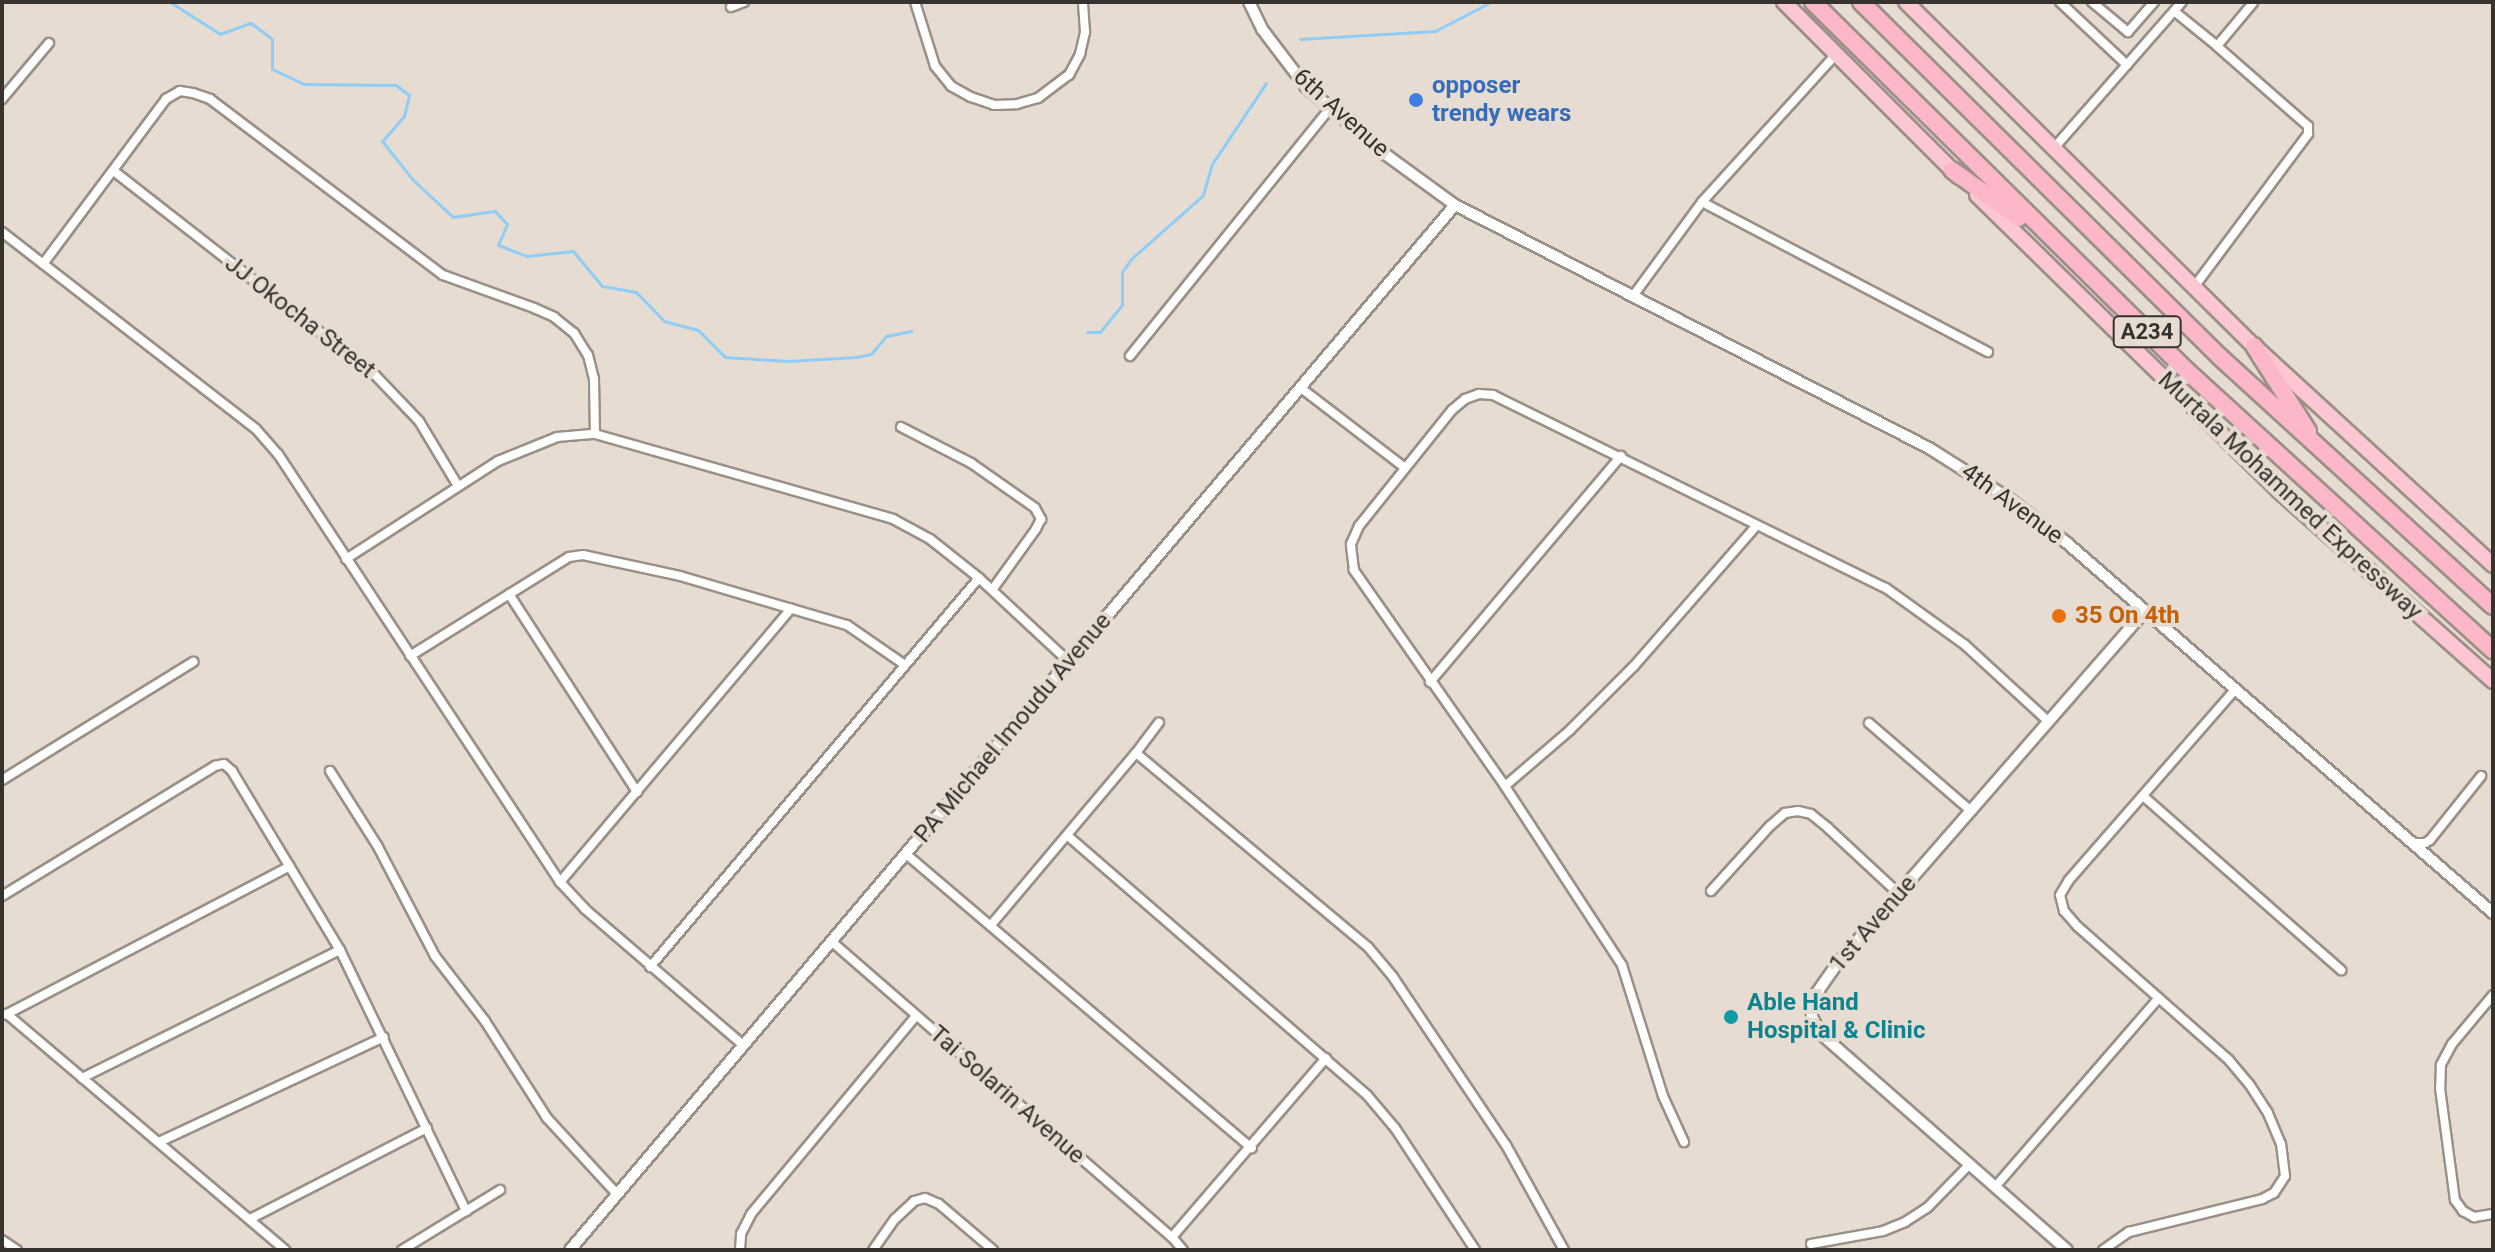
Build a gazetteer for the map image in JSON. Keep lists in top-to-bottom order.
{
  "streets": {
    "highway": ["A234", "Murtala Mohammed Expressway"],
    "street": [
      "6th Avenue",
      "JJ Okocha Street",
      "4th Avenue",
      "PA Michael Imoudu Avenue",
      "1st Avenue",
      "Tai Solarin Avenue"
    ]
  },
  "crossings": [
    ["6th Avenue", "4th Avenue"],
    ["6th Avenue", "PA Michael Imoudu Avenue"],
    ["4th Avenue", "PA Michael Imoudu Avenue"],
    ["4th Avenue", "1st Avenue"],
    ["PA Michael Imoudu Avenue", "Tai Solarin Avenue"]
  ],
  "places": ["opposer trendy wears", "35 On 4th", "Able Hand Hospital & Clinic"]
}
